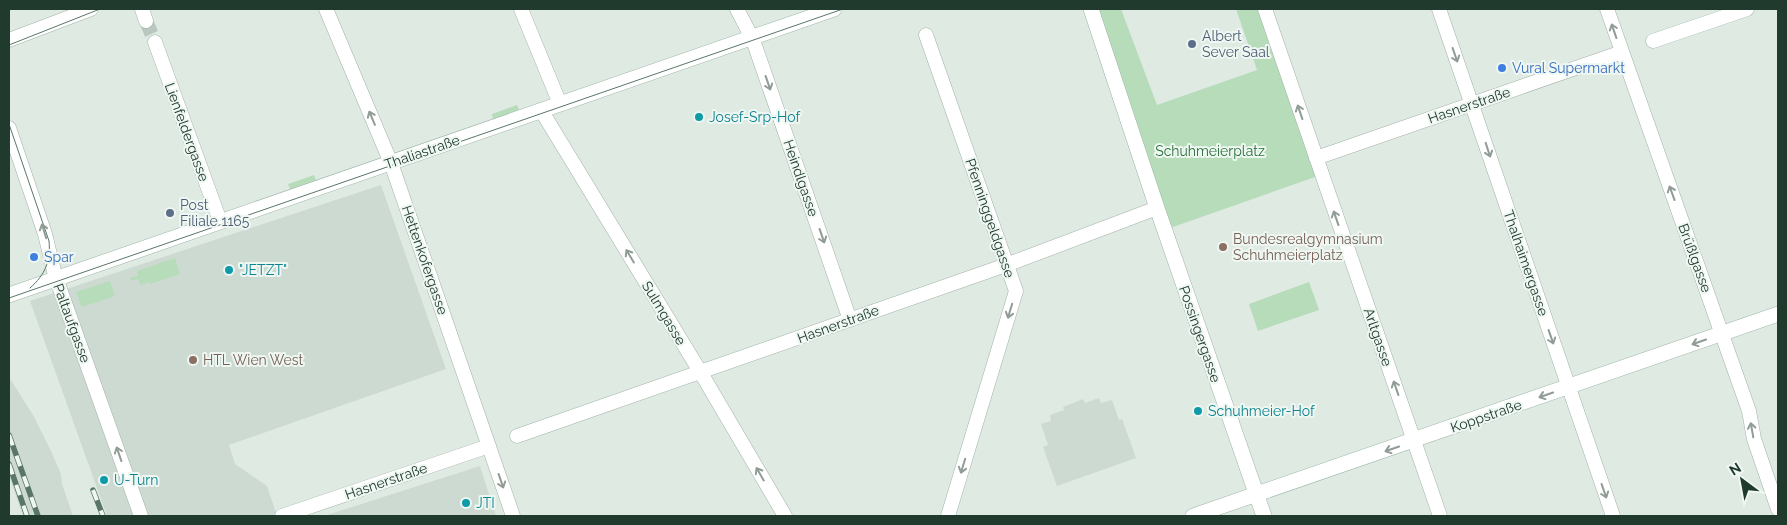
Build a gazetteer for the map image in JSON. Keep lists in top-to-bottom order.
{
  "streets": {
    "main road": ["Thaliastraße", "Possingergasse", "Koppstraße"],
    "street": [
      "Hasnerstraße",
      "Lienfeldergasse",
      "Heindlgasse",
      "Pfenninggeldgasse",
      "Brüßlgasse",
      "Hettenkofergasse",
      "Thalhaimergasse",
      "Sulmgasse",
      "Paltaufgasse",
      "Arltgasse"
    ]
  },
  "crossings": [
    ["Hasnerstraße", "Heindlgasse"],
    ["Hasnerstraße", "Pfenninggeldgasse"],
    ["Hasnerstraße", "Brüßlgasse"],
    ["Hasnerstraße", "Hettenkofergasse"],
    ["Hasnerstraße", "Thalhaimergasse"],
    ["Hasnerstraße", "Sulmgasse"],
    ["Hasnerstraße", "Possingergasse"],
    ["Hasnerstraße", "Arltgasse"],
    ["Lienfeldergasse", "Thaliastraße"],
    ["Thaliastraße", "Heindlgasse"],
    ["Thaliastraße", "Hettenkofergasse"],
    ["Thaliastraße", "Sulmgasse"],
    ["Thaliastraße", "Paltaufgasse"],
    ["Brüßlgasse", "Koppstraße"],
    ["Thalhaimergasse", "Koppstraße"],
    ["Possingergasse", "Koppstraße"],
    ["Arltgasse", "Koppstraße"]
  ],
  "one_way": [
    "Heindlgasse",
    "Pfenninggeldgasse",
    "Brüßlgasse",
    "Thalhaimergasse",
    "Sulmgasse",
    "Paltaufgasse",
    "Arltgasse",
    "Koppstraße"
  ],
  "parks": ["Schuhmeierplatz"],
  "places": [
    "Albert Sever Saal",
    "Vural Supermarkt",
    "Josef-Srp-Hof",
    "Post Filiale 1165",
    "Bundesrealgymnasium Schuhmeierplatz",
    "Spar",
    "\"JETZT\"",
    "HTL Wien West",
    "Schuhmeier-Hof",
    "U-Turn",
    "JTI"
  ],
  "north": "top left"
}
